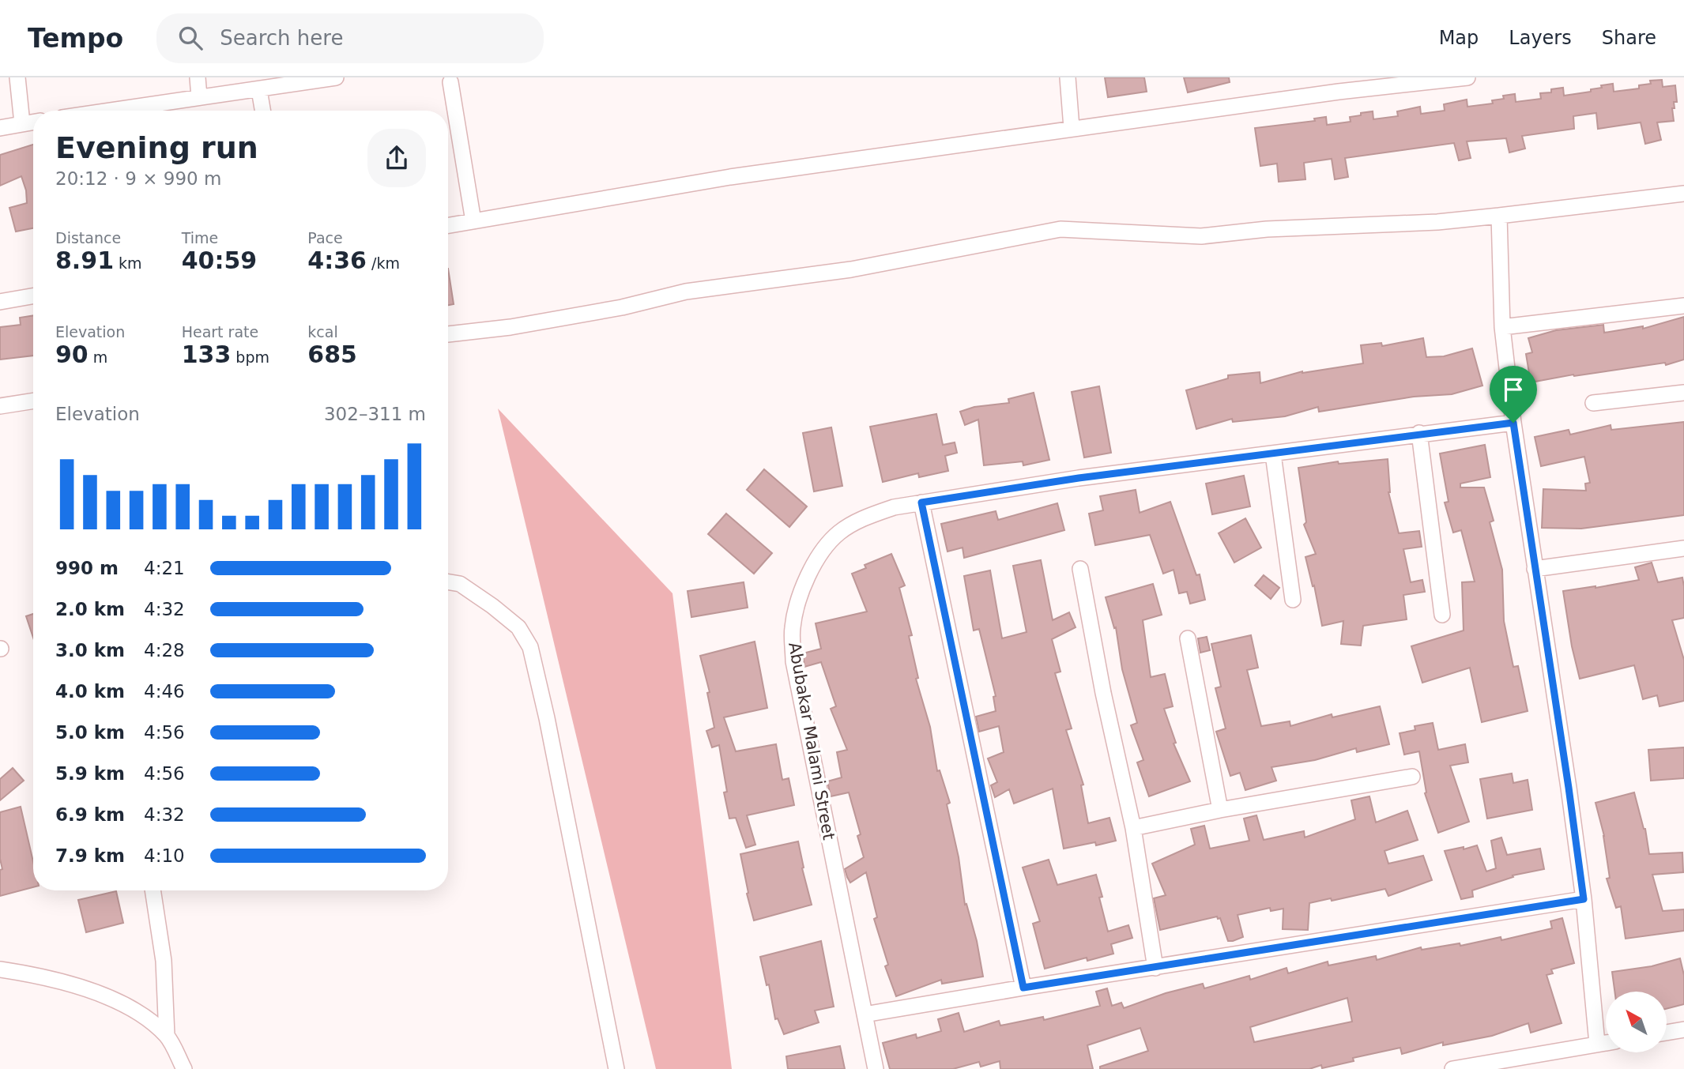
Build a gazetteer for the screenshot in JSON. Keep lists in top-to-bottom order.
{
  "streets": {
    "street": ["Abubakar Malami Street"]
  },
  "north": "top left",
  "page": {
    "header": "Tempo",
    "search": "Search here",
    "nav": ["Map", "Layers", "Share"],
    "heading": ["Evening run", "20:12 · 9 × 990 m"],
    "stats": [
      ["Distance", "8.91 km"],
      ["Time", "40:59"],
      ["Pace", "4:36 /km"],
      ["Elevation", "90 m"],
      ["Heart rate", "133 bpm"],
      ["kcal", "685"]
    ],
    "chart": ["Elevation", "302–311 m"],
    "list": [
      {
        "name": "990 m",
        "note": "4:21"
      },
      {
        "name": "2.0 km",
        "note": "4:32"
      },
      {
        "name": "3.0 km",
        "note": "4:28"
      },
      {
        "name": "4.0 km",
        "note": "4:46"
      },
      {
        "name": "5.0 km",
        "note": "4:56"
      },
      {
        "name": "5.9 km",
        "note": "4:56"
      },
      {
        "name": "6.9 km",
        "note": "4:32"
      },
      {
        "name": "7.9 km",
        "note": "4:10"
      }
    ]
  }
}
